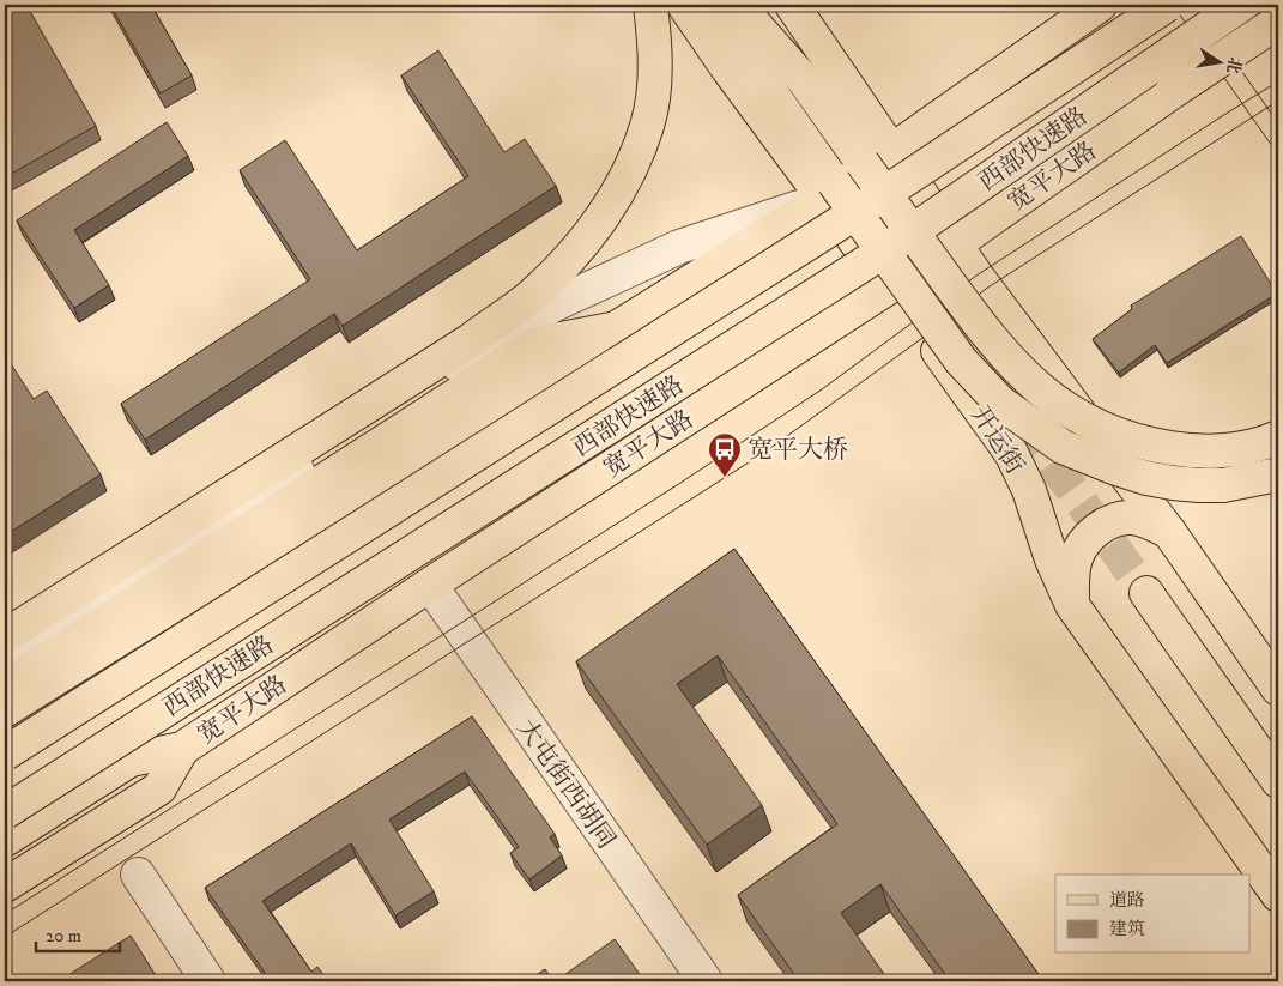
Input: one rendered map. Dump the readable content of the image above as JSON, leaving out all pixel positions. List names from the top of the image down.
{
  "streets": {
    "main road": ["西部快速路", "宽平大路", "开运街"],
    "street": ["大屯街西胡同"]
  },
  "crossings": [
    ["宽平大路", "开运街"],
    ["宽平大路", "大屯街西胡同"]
  ],
  "places": {
    "bus stop": ["宽平大桥"]
  },
  "legend": ["道路", "建筑"],
  "scale_bar": "20 m",
  "north": "right"
}
